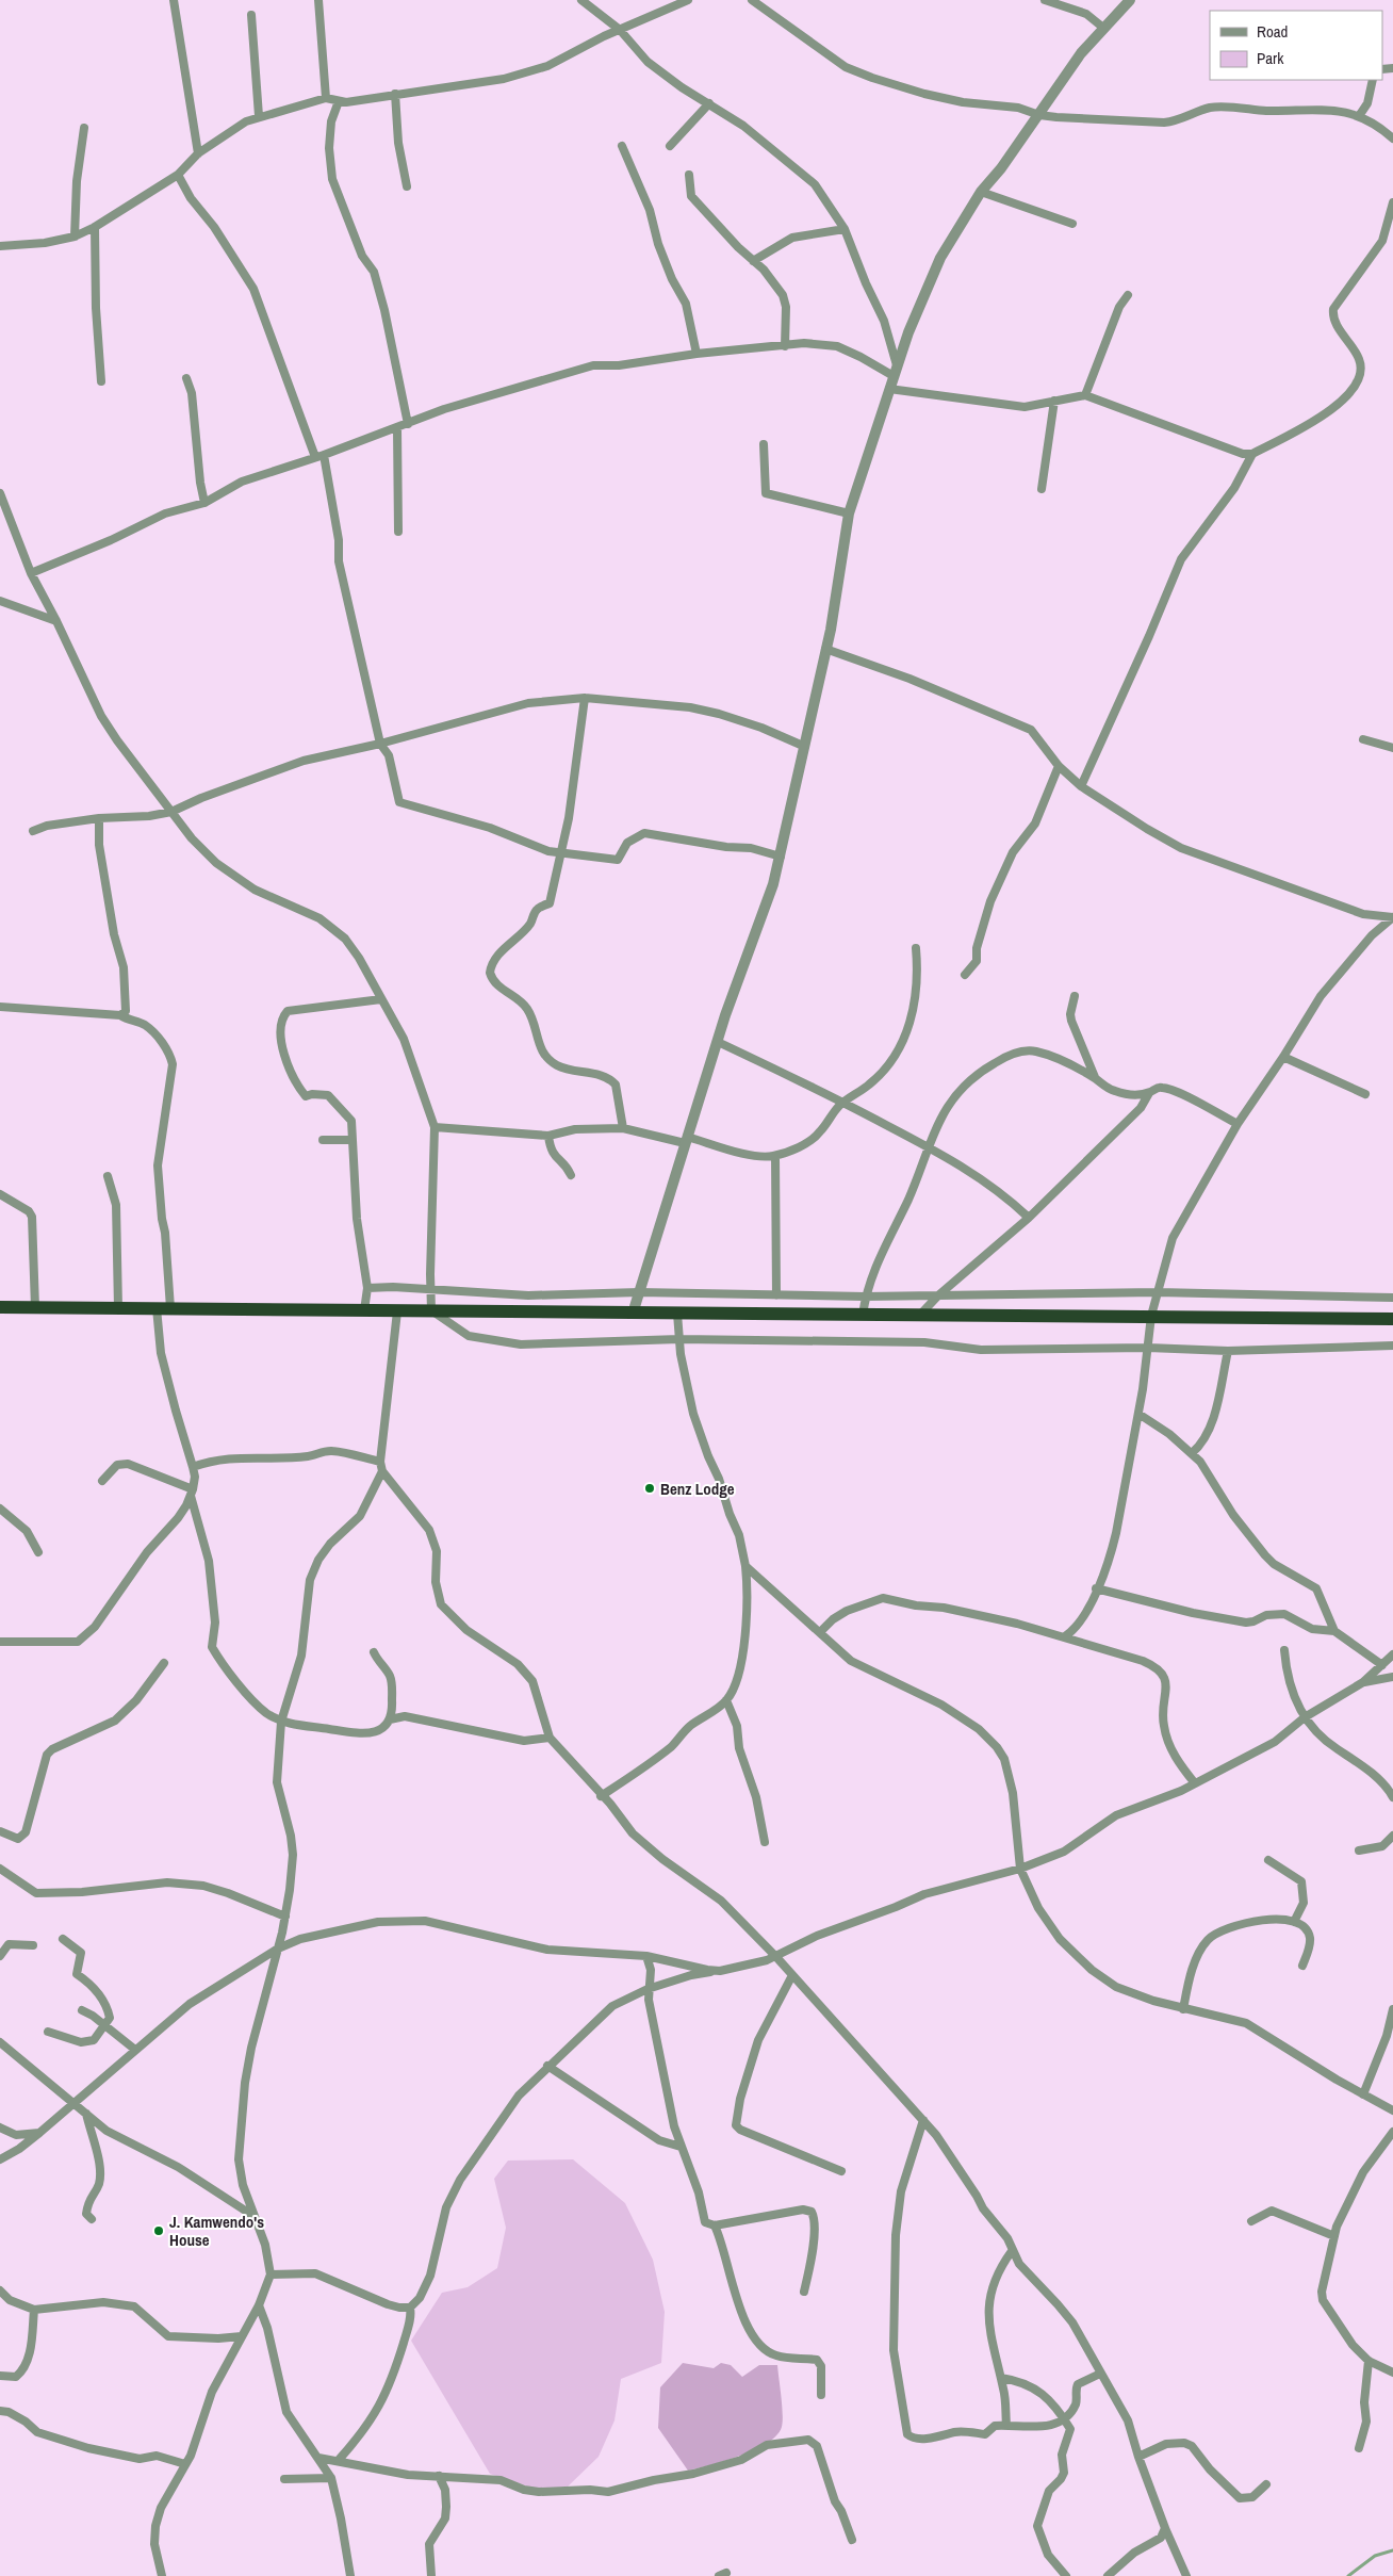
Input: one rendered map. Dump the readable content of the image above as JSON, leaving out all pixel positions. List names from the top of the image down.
{
  "places": ["Benz Lodge", "J. Kamwendo's House"],
  "legend": ["Road", "Park"]
}
